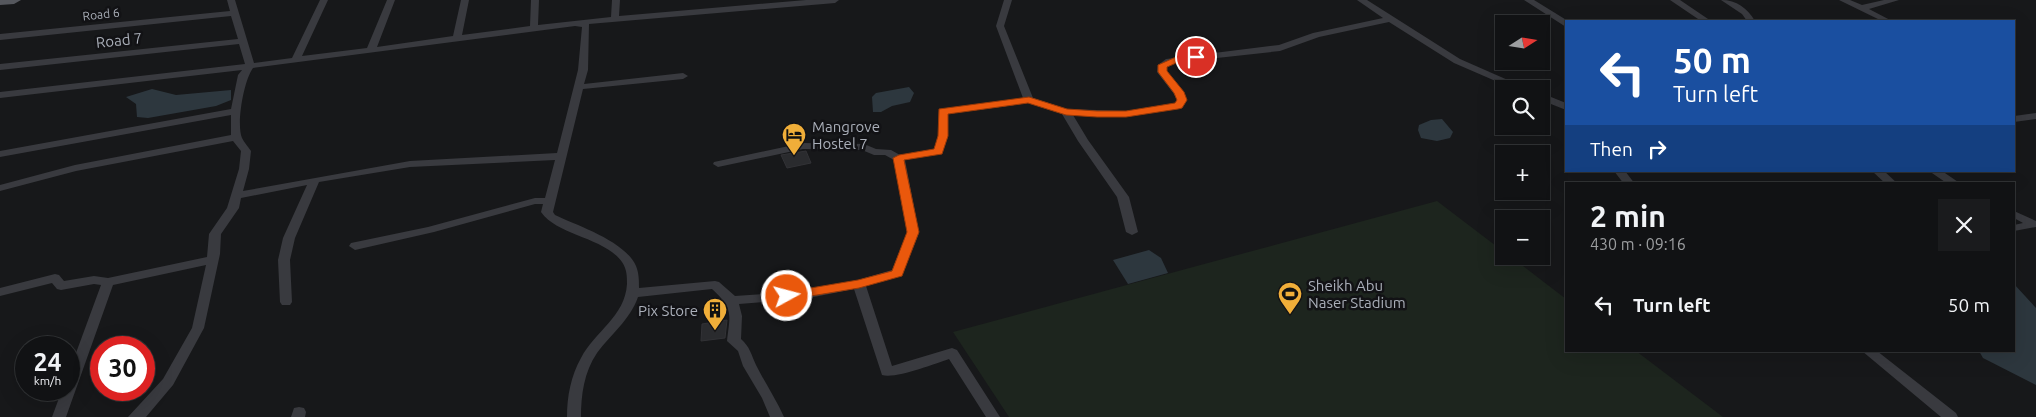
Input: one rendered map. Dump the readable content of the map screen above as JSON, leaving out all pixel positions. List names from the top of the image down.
{
  "streets": {
    "street": ["Road 6", "Road 7"]
  },
  "places": {
    "hotel": ["Mangrove Hostel 7"],
    "sports": ["Sheikh Abu Naser Stadium"],
    "building": ["Pix Store"]
  },
  "north": "right",
  "page": {
    "map_buttons": ["+", "−"],
    "turn": ["50 m", "Turn left"],
    "then": "Then",
    "heading": ["2 min", "430 m · 09:16"],
    "list": [
      {
        "name": "Turn left",
        "value": "50 m"
      }
    ],
    "speed": "24 km/h",
    "limit": "30"
  }
}
